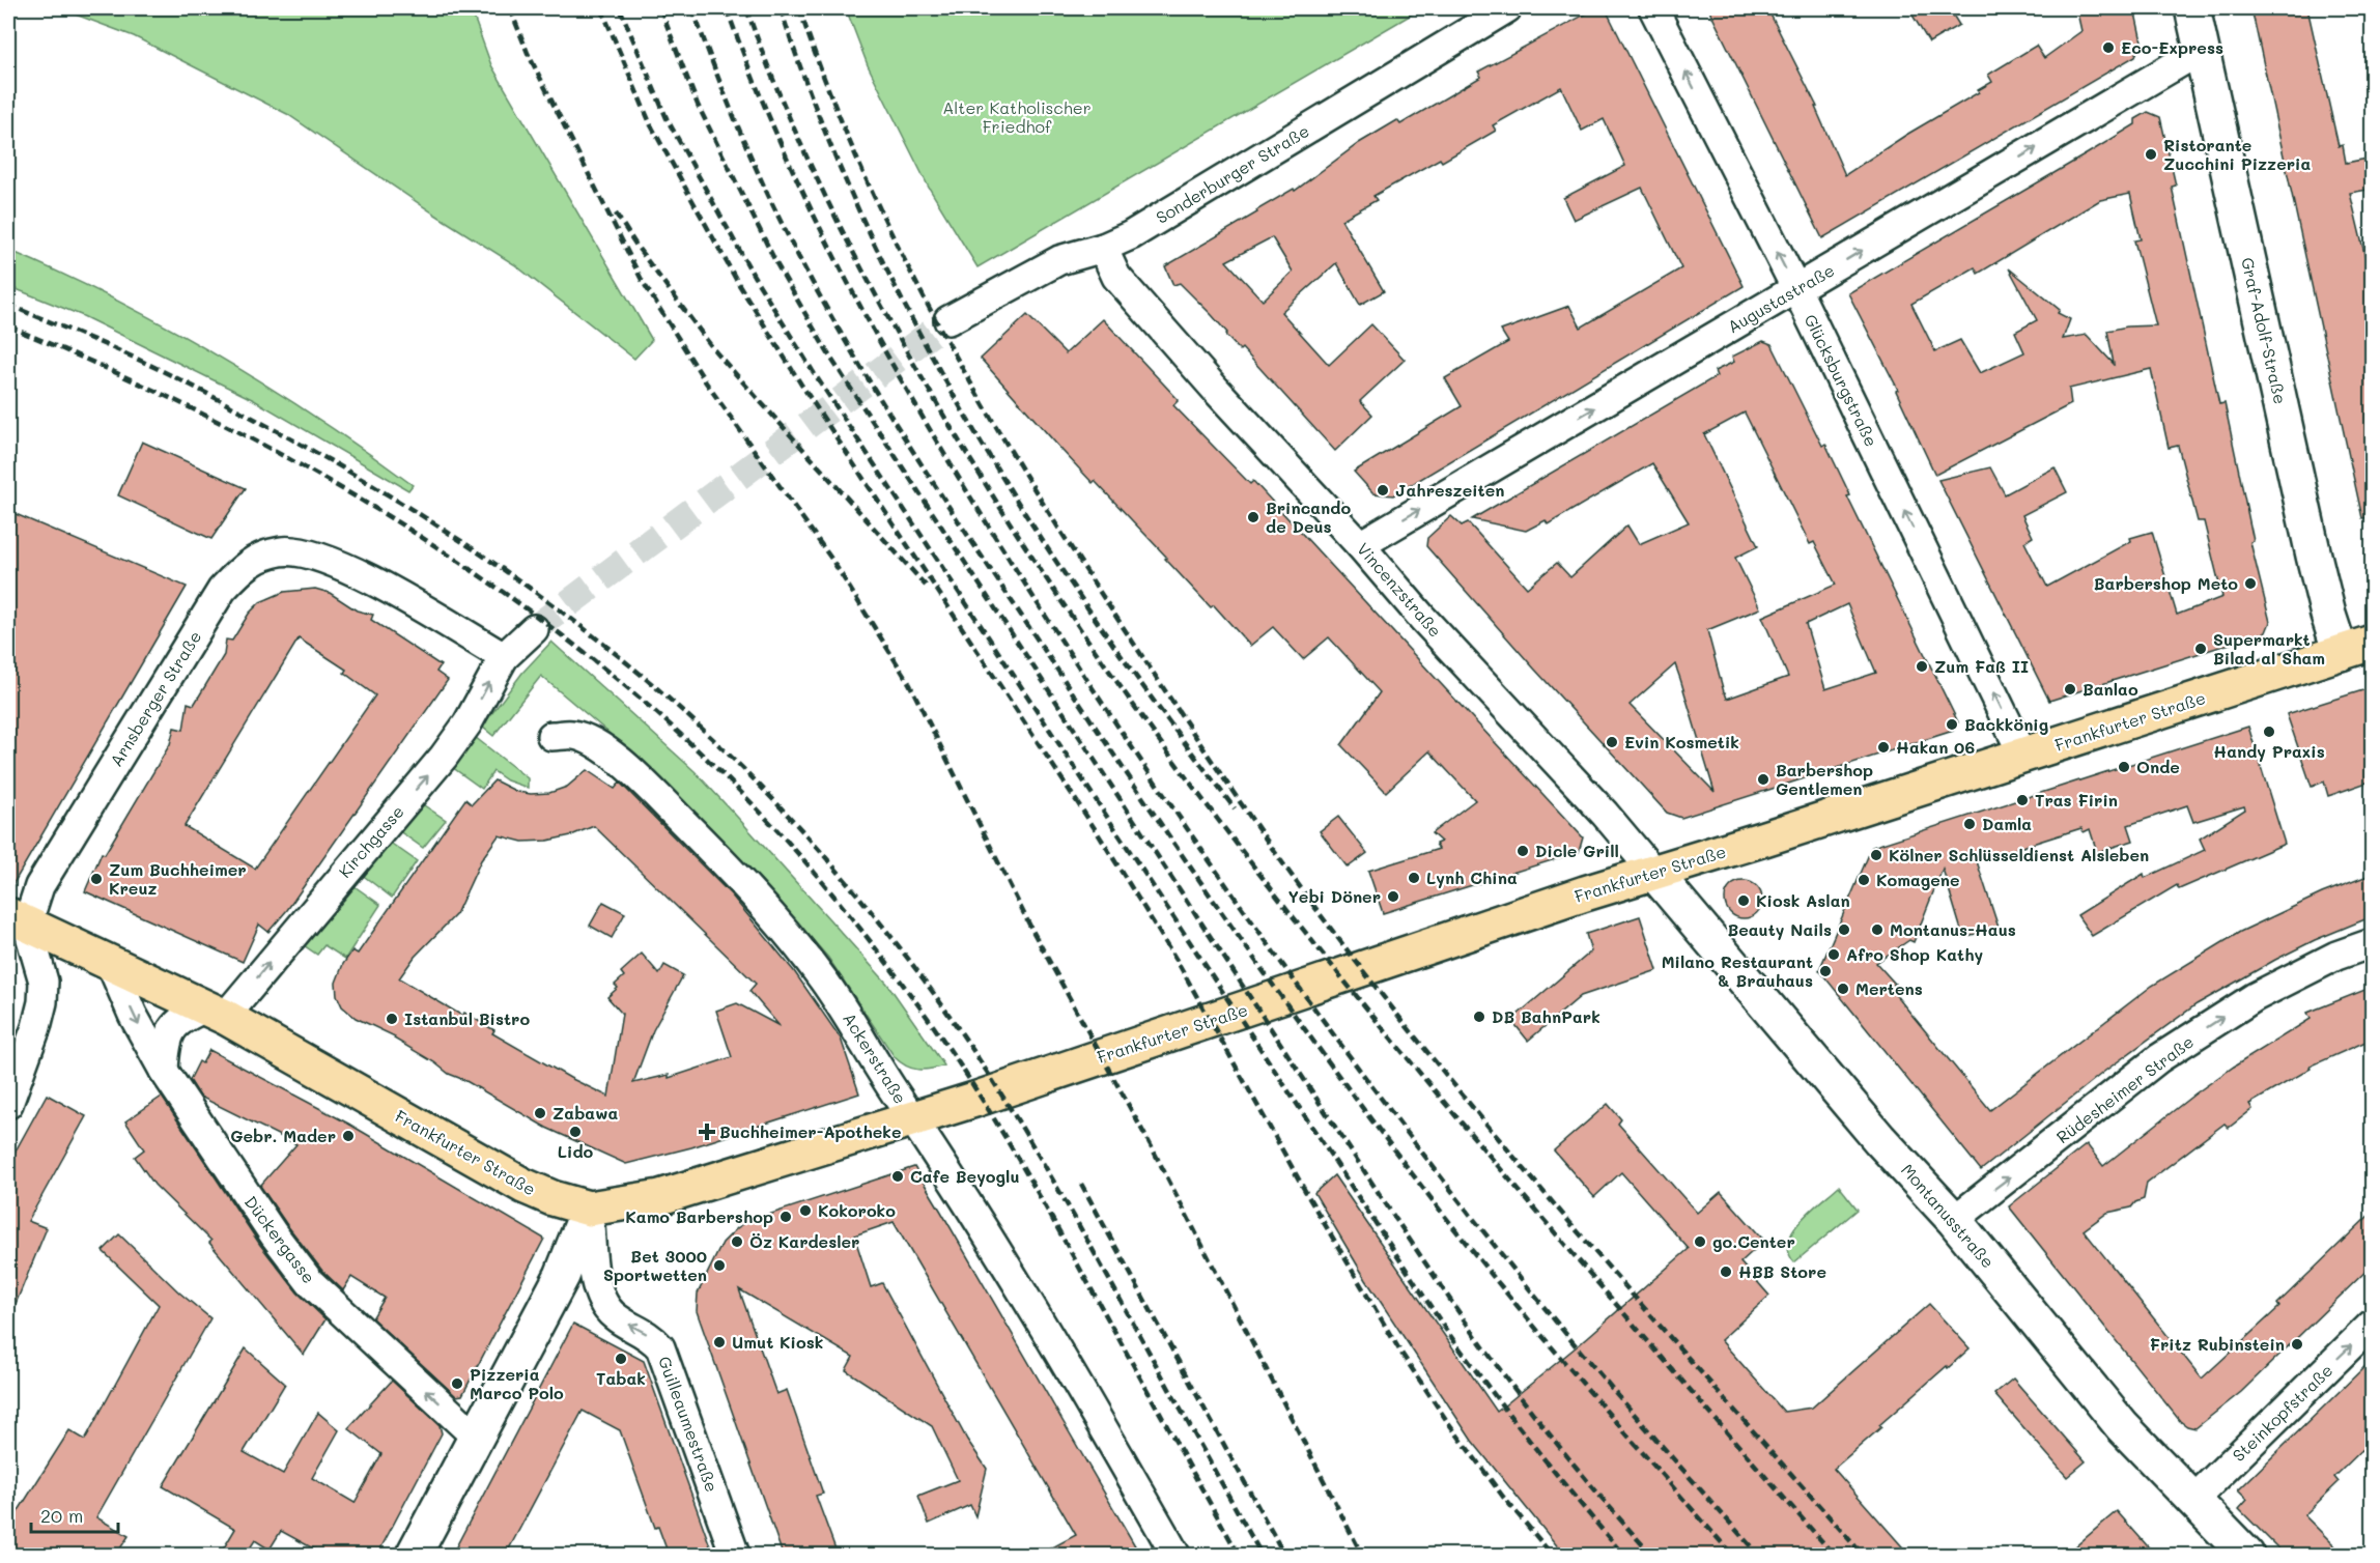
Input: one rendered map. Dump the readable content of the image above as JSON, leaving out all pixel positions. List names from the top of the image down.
{
  "streets": {
    "main road": ["Frankfurter Straße"],
    "street": [
      "Sonderburger Straße",
      "Augustastraße",
      "Graf-Adolf-Straße",
      "Glücksburgstraße",
      "Vincenzstraße",
      "Arnsberger Straße",
      "Kirchgasse",
      "Ackerstraße",
      "Rüdesheimer Straße",
      "Montanusstraße",
      "Dückergasse",
      "Steinkopfstraße",
      "Guilleaumestraße"
    ]
  },
  "crossings": [
    ["Sonderburger Straße", "Vincenzstraße"],
    ["Augustastraße", "Graf-Adolf-Straße"],
    ["Augustastraße", "Glücksburgstraße"],
    ["Augustastraße", "Vincenzstraße"],
    ["Graf-Adolf-Straße", "Frankfurter Straße"],
    ["Glücksburgstraße", "Frankfurter Straße"],
    ["Vincenzstraße", "Frankfurter Straße"],
    ["Vincenzstraße", "Montanusstraße"],
    ["Arnsberger Straße", "Frankfurter Straße"],
    ["Arnsberger Straße", "Kirchgasse"],
    ["Frankfurter Straße", "Kirchgasse"],
    ["Frankfurter Straße", "Ackerstraße"],
    ["Frankfurter Straße", "Montanusstraße"],
    ["Frankfurter Straße", "Dückergasse"],
    ["Frankfurter Straße", "Guilleaumestraße"],
    ["Rüdesheimer Straße", "Montanusstraße"],
    ["Montanusstraße", "Steinkopfstraße"]
  ],
  "one_way": [
    "Augustastraße",
    "Glücksburgstraße",
    "Kirchgasse",
    "Rüdesheimer Straße",
    "Steinkopfstraße",
    "Guilleaumestraße"
  ],
  "parks": ["Alter Katholischer Friedhof"],
  "places": {
    "other": [
      "Eco-Express",
      "Ristorante Zucchini Pizzeria",
      "Jahreszeiten",
      "Brincando de Deus",
      "Barbershop Meto",
      "Supermarkt Bilad al Sham",
      "Zum Faß II",
      "Banlao",
      "Backkönig",
      "Handy Praxis",
      "Evin Kosmetik",
      "Hakan 06",
      "Onde",
      "Barbershop Gentlemen",
      "Tras Firin",
      "Damla",
      "Dicle Grill",
      "Kölner Schlüsseldienst Alsleben",
      "Lynh China",
      "Zum Buchheimer Kreuz",
      "Komagene",
      "Yebi Döner",
      "Kiosk Aslan",
      "Beauty Nails",
      "Montanus-Haus",
      "Afro Shop Kathy",
      "Milano Restaurant & Brauhaus",
      "Mertens",
      "DB BahnPark",
      "Istanbul Bistro",
      "Zabawa",
      "Lido",
      "Gebr. Mader",
      "Cafe Beyoglu",
      "Kokoroko",
      "Kamo Barbershop",
      "Öz Kardesler",
      "go.Center",
      "Bet 3000 Sportwetten",
      "HBB Store",
      "Umut Kiosk",
      "Fritz Rubinstein",
      "Tabak",
      "Pizzeria Marco Polo"
    ],
    "health": ["Buchheimer-Apotheke"]
  },
  "scale_bar": "20 m"
}
